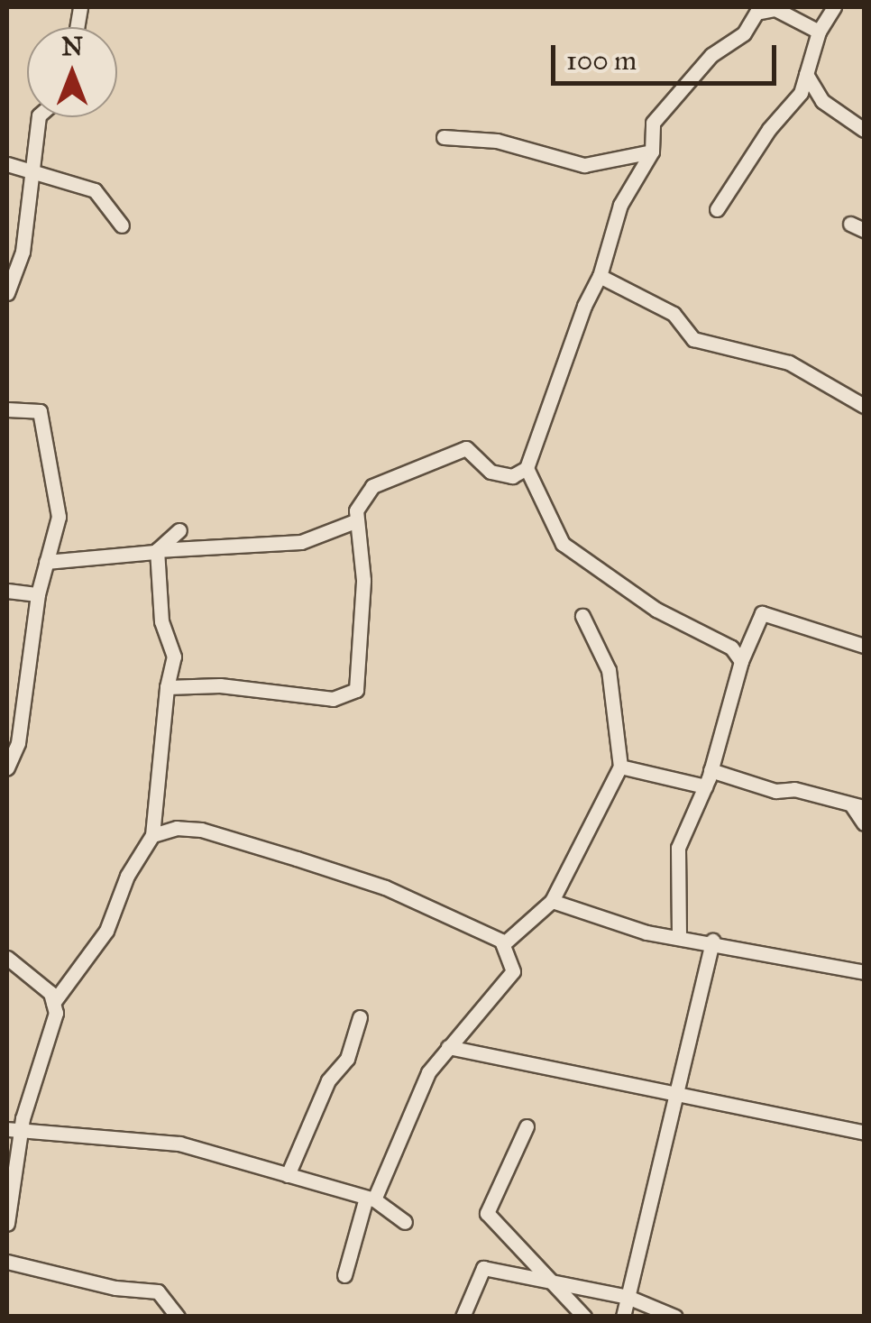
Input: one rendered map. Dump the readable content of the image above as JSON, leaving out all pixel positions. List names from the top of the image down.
{
  "scale_bar": "100 m",
  "north": "top"
}
